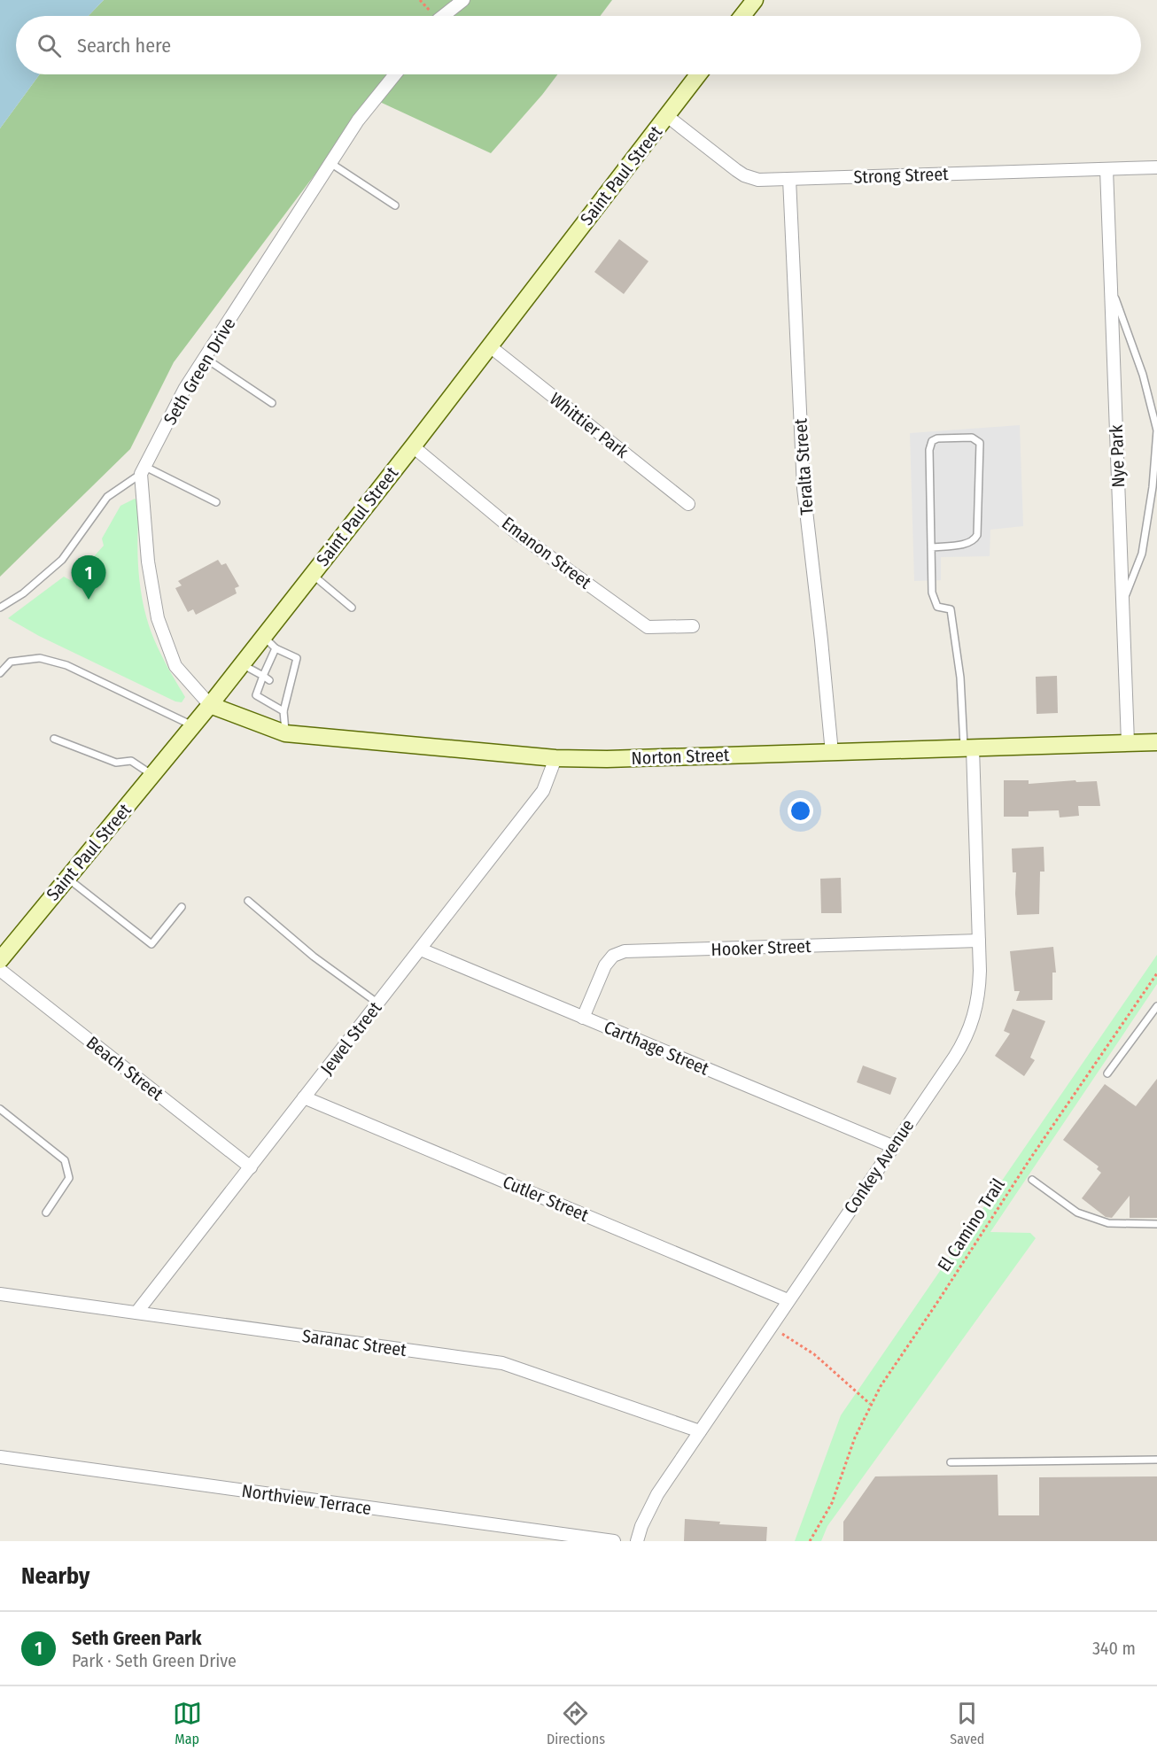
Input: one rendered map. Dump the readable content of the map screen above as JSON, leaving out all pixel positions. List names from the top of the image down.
{
  "streets": {
    "main road": ["Saint Paul Street", "Norton Street"],
    "street": [
      "Strong Street",
      "Seth Green Drive",
      "Whittier Park",
      "Nye Park",
      "Teralta Street",
      "Emanon Street",
      "Hooker Street",
      "Jewel Street",
      "Carthage Street",
      "Beach Street",
      "Conkey Avenue",
      "Cutler Street",
      "Saranac Street",
      "Northview Terrace"
    ],
    "path": ["El Camino Trail"]
  },
  "crossings": [
    ["Saint Paul Street", "Strong Street"],
    ["Saint Paul Street", "Whittier Park"],
    ["Saint Paul Street", "Emanon Street"],
    ["Saint Paul Street", "Norton Street"],
    ["Strong Street", "Nye Park"],
    ["Strong Street", "Teralta Street"],
    ["Nye Park", "Norton Street"],
    ["Teralta Street", "Norton Street"],
    ["Norton Street", "Jewel Street"],
    ["Norton Street", "Conkey Avenue"],
    ["Hooker Street", "Carthage Street"],
    ["Hooker Street", "Conkey Avenue"],
    ["Jewel Street", "Carthage Street"],
    ["Jewel Street", "Beach Street"],
    ["Jewel Street", "Cutler Street"],
    ["Jewel Street", "Saranac Street"],
    ["Carthage Street", "Conkey Avenue"],
    ["Conkey Avenue", "Cutler Street"],
    ["Conkey Avenue", "Saranac Street"]
  ],
  "page": {
    "search": "Search here",
    "pins": "1",
    "heading": "Nearby",
    "list": [
      {
        "mark": "1",
        "name": "Seth Green Park",
        "note": "Park · Seth Green Drive",
        "value": "340 m"
      }
    ],
    "nav": ["Map", "Directions", "Saved"]
  }
}
